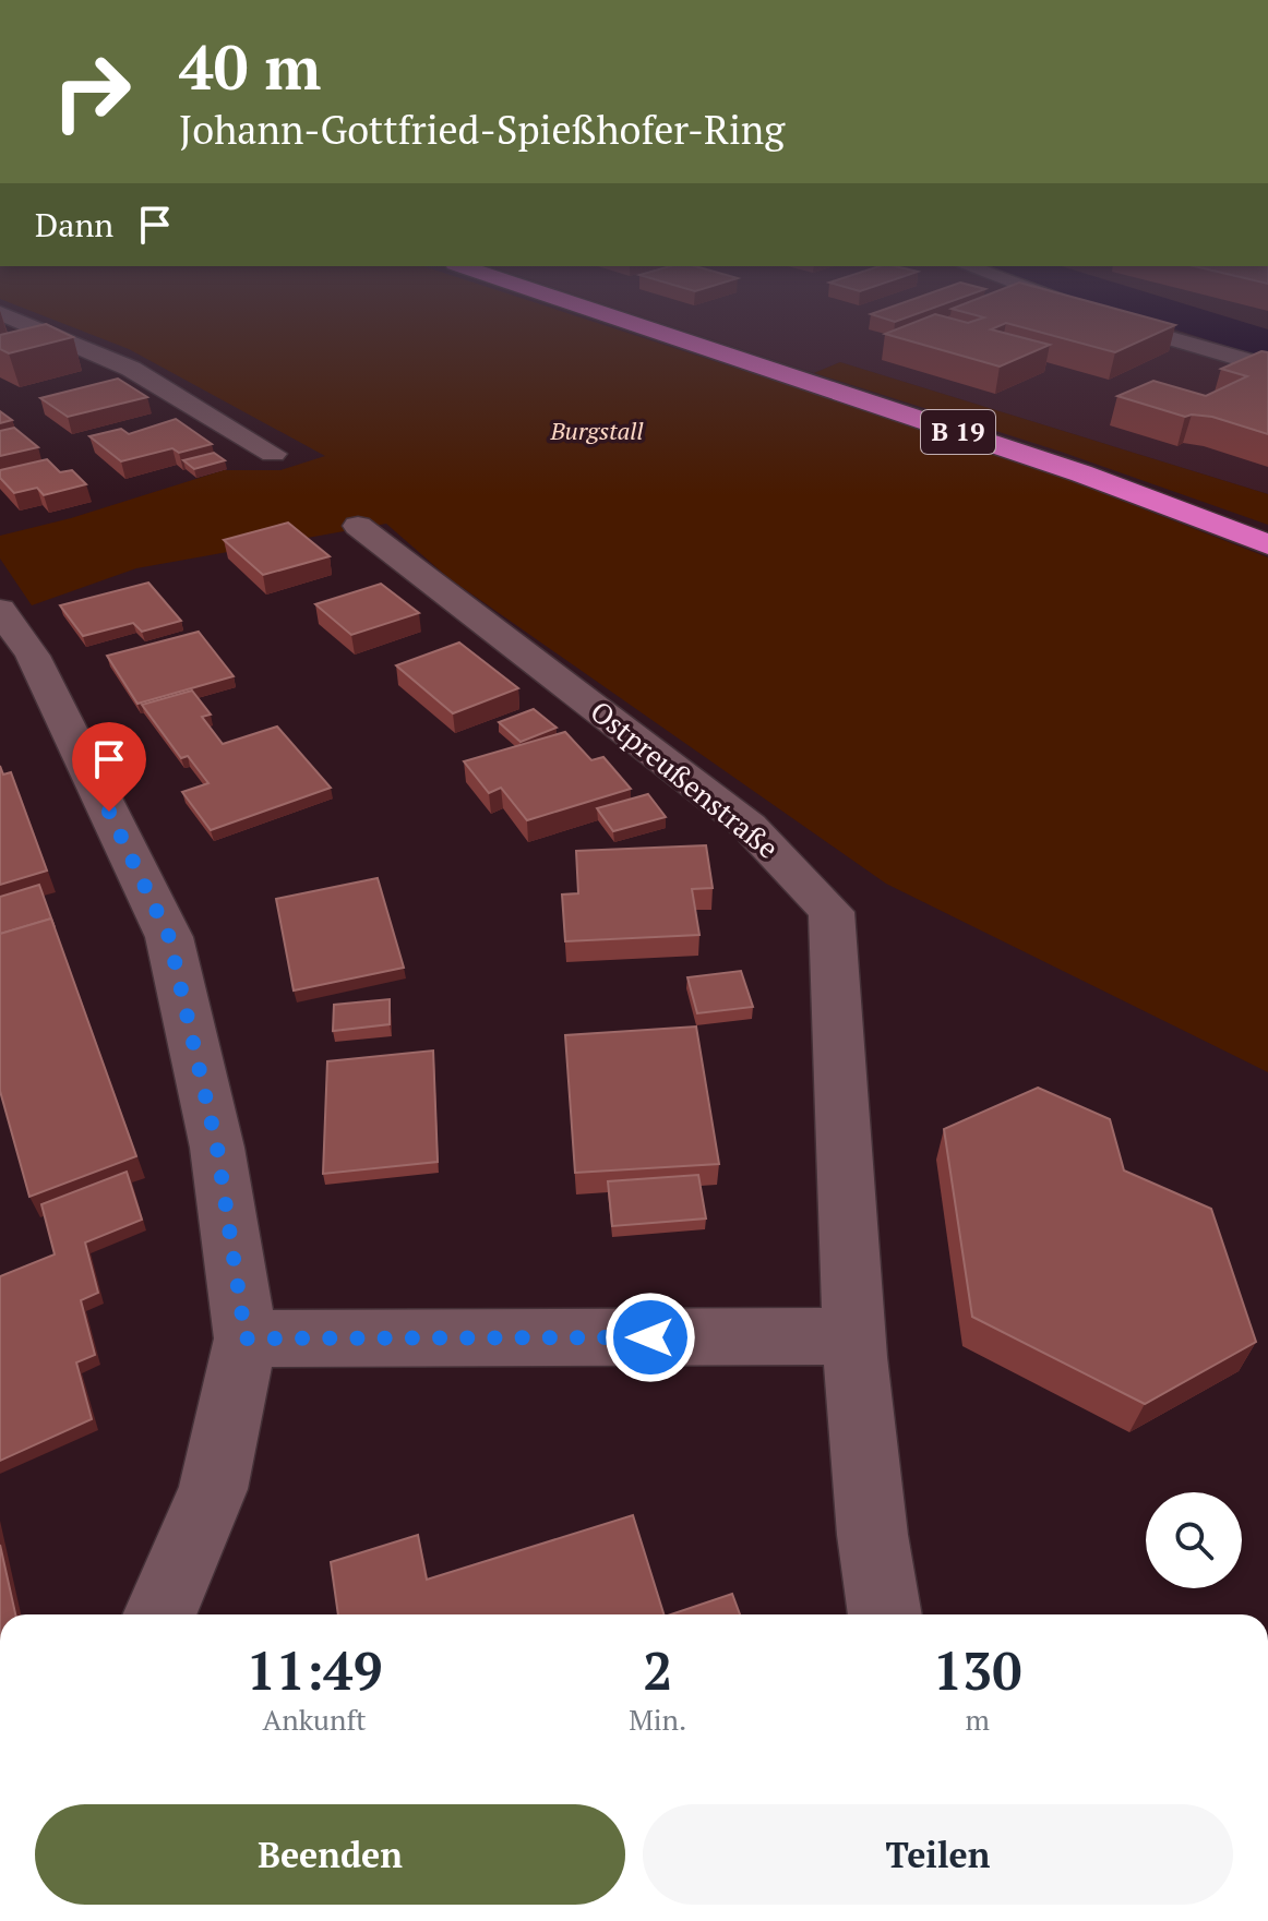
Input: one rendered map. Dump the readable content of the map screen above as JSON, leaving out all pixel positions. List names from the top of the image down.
{
  "streets": {
    "highway": ["B 19"],
    "street": ["Ostpreußenstraße"]
  },
  "parks": ["Burgstall"],
  "page": {
    "turn": ["40 m", "Johann-Gottfried-Spießhofer-Ring"],
    "then": "Dann",
    "eta": [
      "11:49",
      "Ankunft",
      "2",
      "Min.",
      "130",
      "m"
    ],
    "buttons": ["Beenden", "Teilen"]
  }
}
